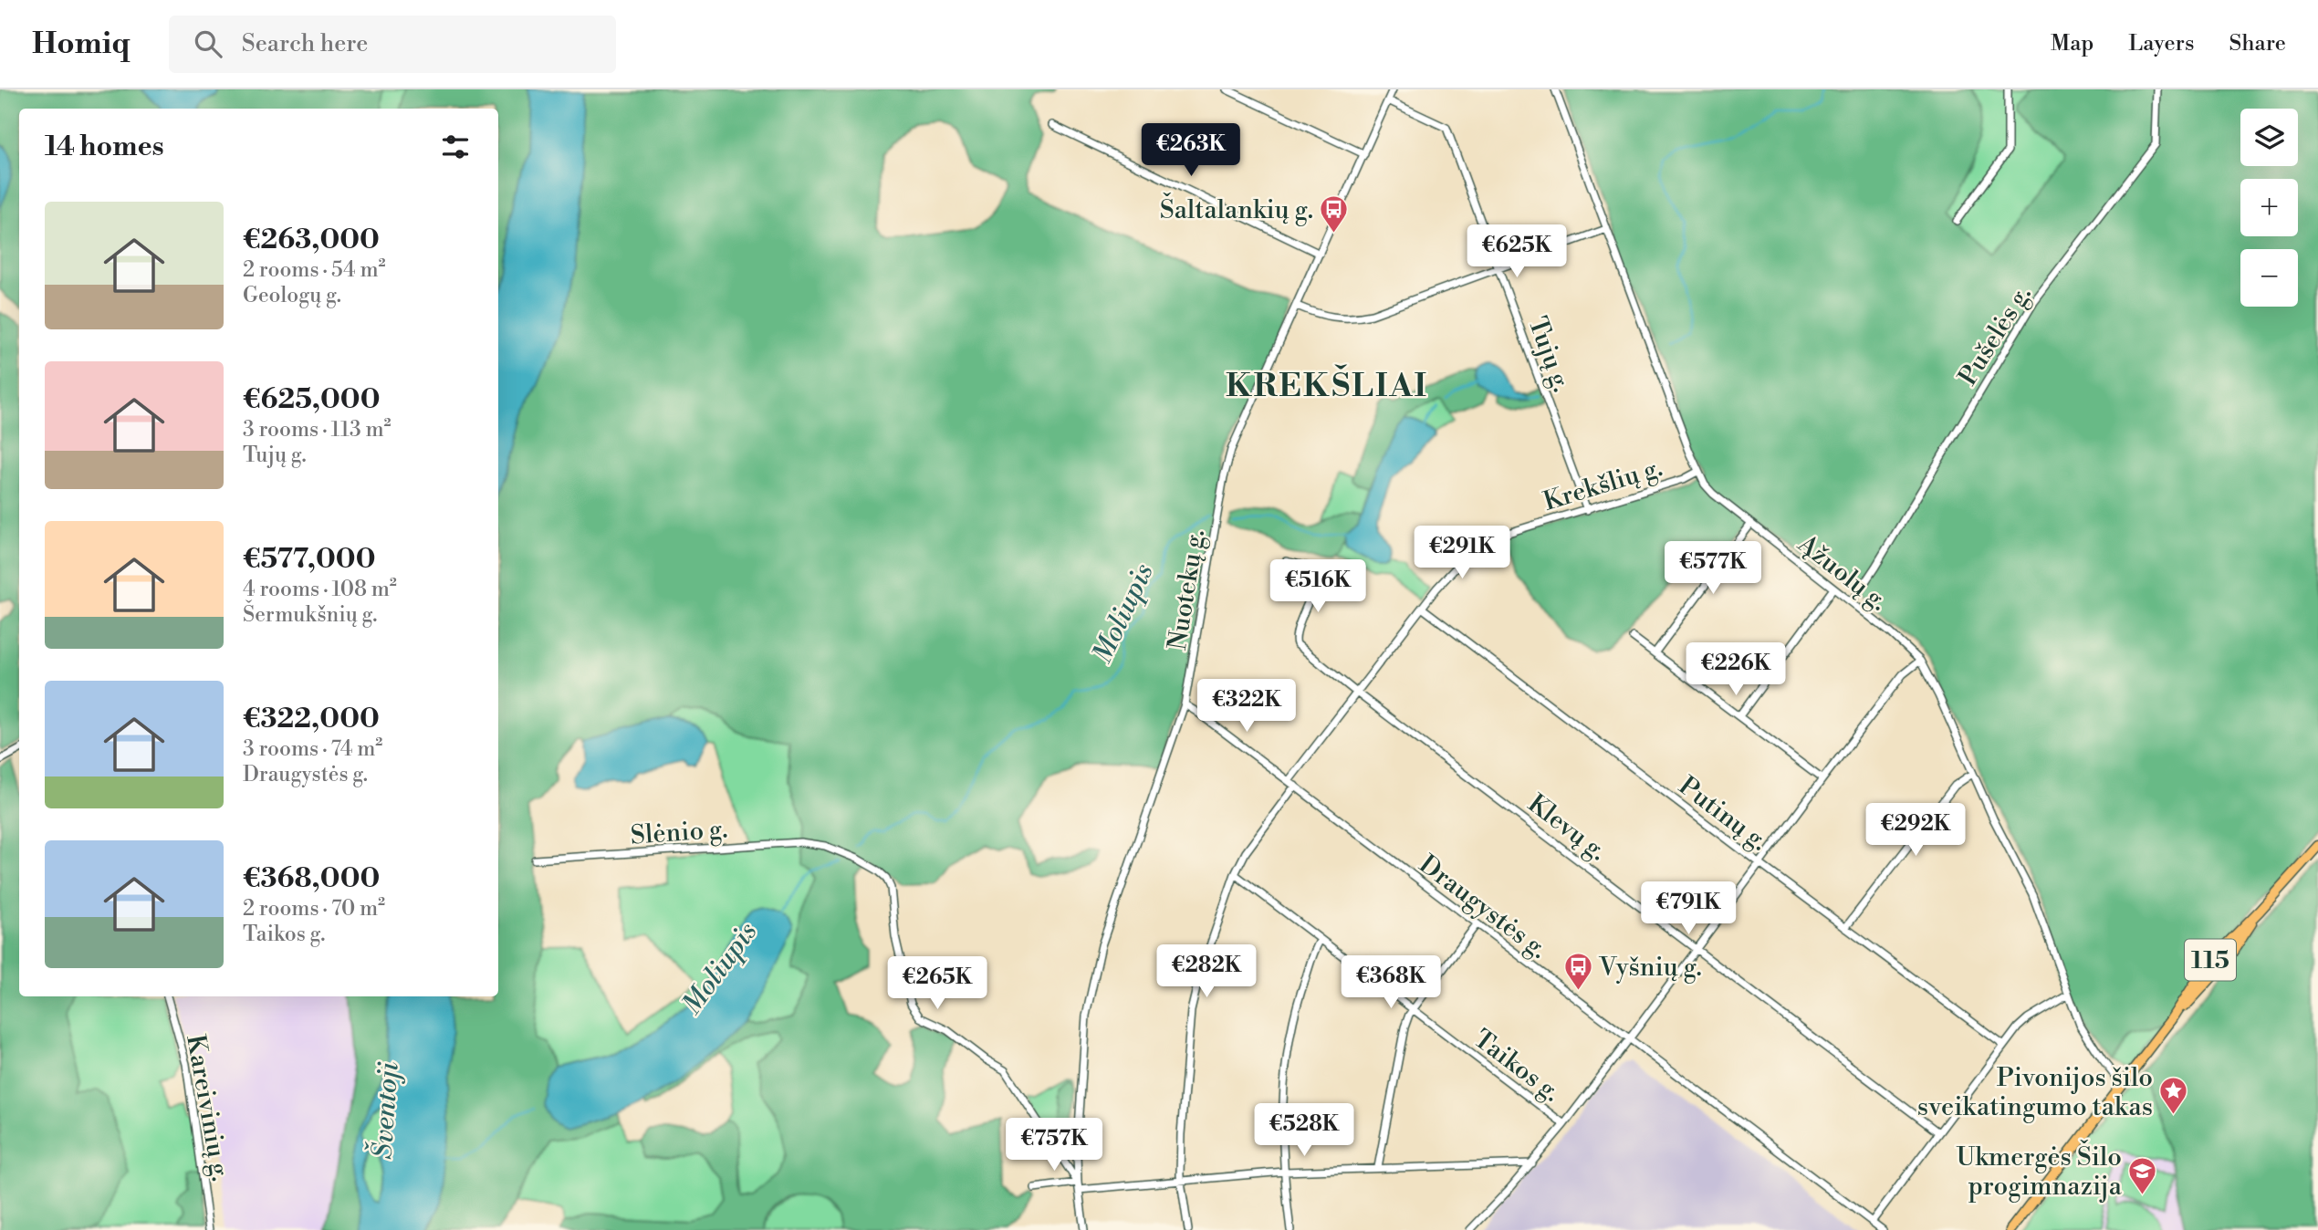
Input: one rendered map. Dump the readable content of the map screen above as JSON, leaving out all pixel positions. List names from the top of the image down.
{
  "streets": {
    "main road": ["115"],
    "street": [
      "Pušelės g.",
      "Tujų g.",
      "Krekšlių g.",
      "Ąžuolų g.",
      "Nuotekų g.",
      "Putinų g.",
      "Klevų g.",
      "Slėnio g.",
      "Draugystės g.",
      "Taikos g.",
      "Kareivinių g."
    ]
  },
  "crossings": [
    ["Pušelės g.", "Ąžuolų g."],
    ["Tujų g.", "Krekšlių g."],
    ["Tujų g.", "Nuotekų g."],
    ["Krekšlių g.", "Ąžuolų g."],
    ["Krekšlių g.", "Putinų g."],
    ["Krekšlių g.", "Klevų g."],
    ["Krekšlių g.", "Draugystės g."],
    ["Krekšlių g.", "Taikos g."],
    ["Ąžuolų g.", "115"],
    ["Nuotekų g.", "Slėnio g."],
    ["Nuotekų g.", "Draugystės g."]
  ],
  "districts": ["KREKŠLIAI"],
  "water": ["Moliupis", "Šventoji"],
  "places": {
    "bus stop": ["Šaltalankių g.", "Vyšnių g."],
    "place": ["Pivonijos šilo sveikatingumo takas"],
    "school or university": ["Ukmergės Šilo progimnazija"]
  },
  "page": {
    "header": "Homiq",
    "search": "Search here",
    "nav": ["Map", "Layers", "Share"],
    "map_buttons": ["+", "−"],
    "heading": "14 homes",
    "price": [
      "€263K",
      "€625K",
      "€291K",
      "€577K",
      "€516K",
      "€226K",
      "€322K",
      "€292K",
      "€791K",
      "€282K",
      "€368K",
      "€265K",
      "€528K",
      "€757K"
    ],
    "list": [
      {
        "name": "€263,000",
        "note": "2 rooms · 54 m² · Geologų g."
      },
      {
        "name": "€625,000",
        "note": "3 rooms · 113 m² · Tujų g."
      },
      {
        "name": "€577,000",
        "note": "4 rooms · 108 m² · Šermukšnių g."
      },
      {
        "name": "€322,000",
        "note": "3 rooms · 74 m² · Draugystės g."
      },
      {
        "name": "€368,000",
        "note": "2 rooms · 70 m² · Taikos g."
      }
    ]
  }
}
